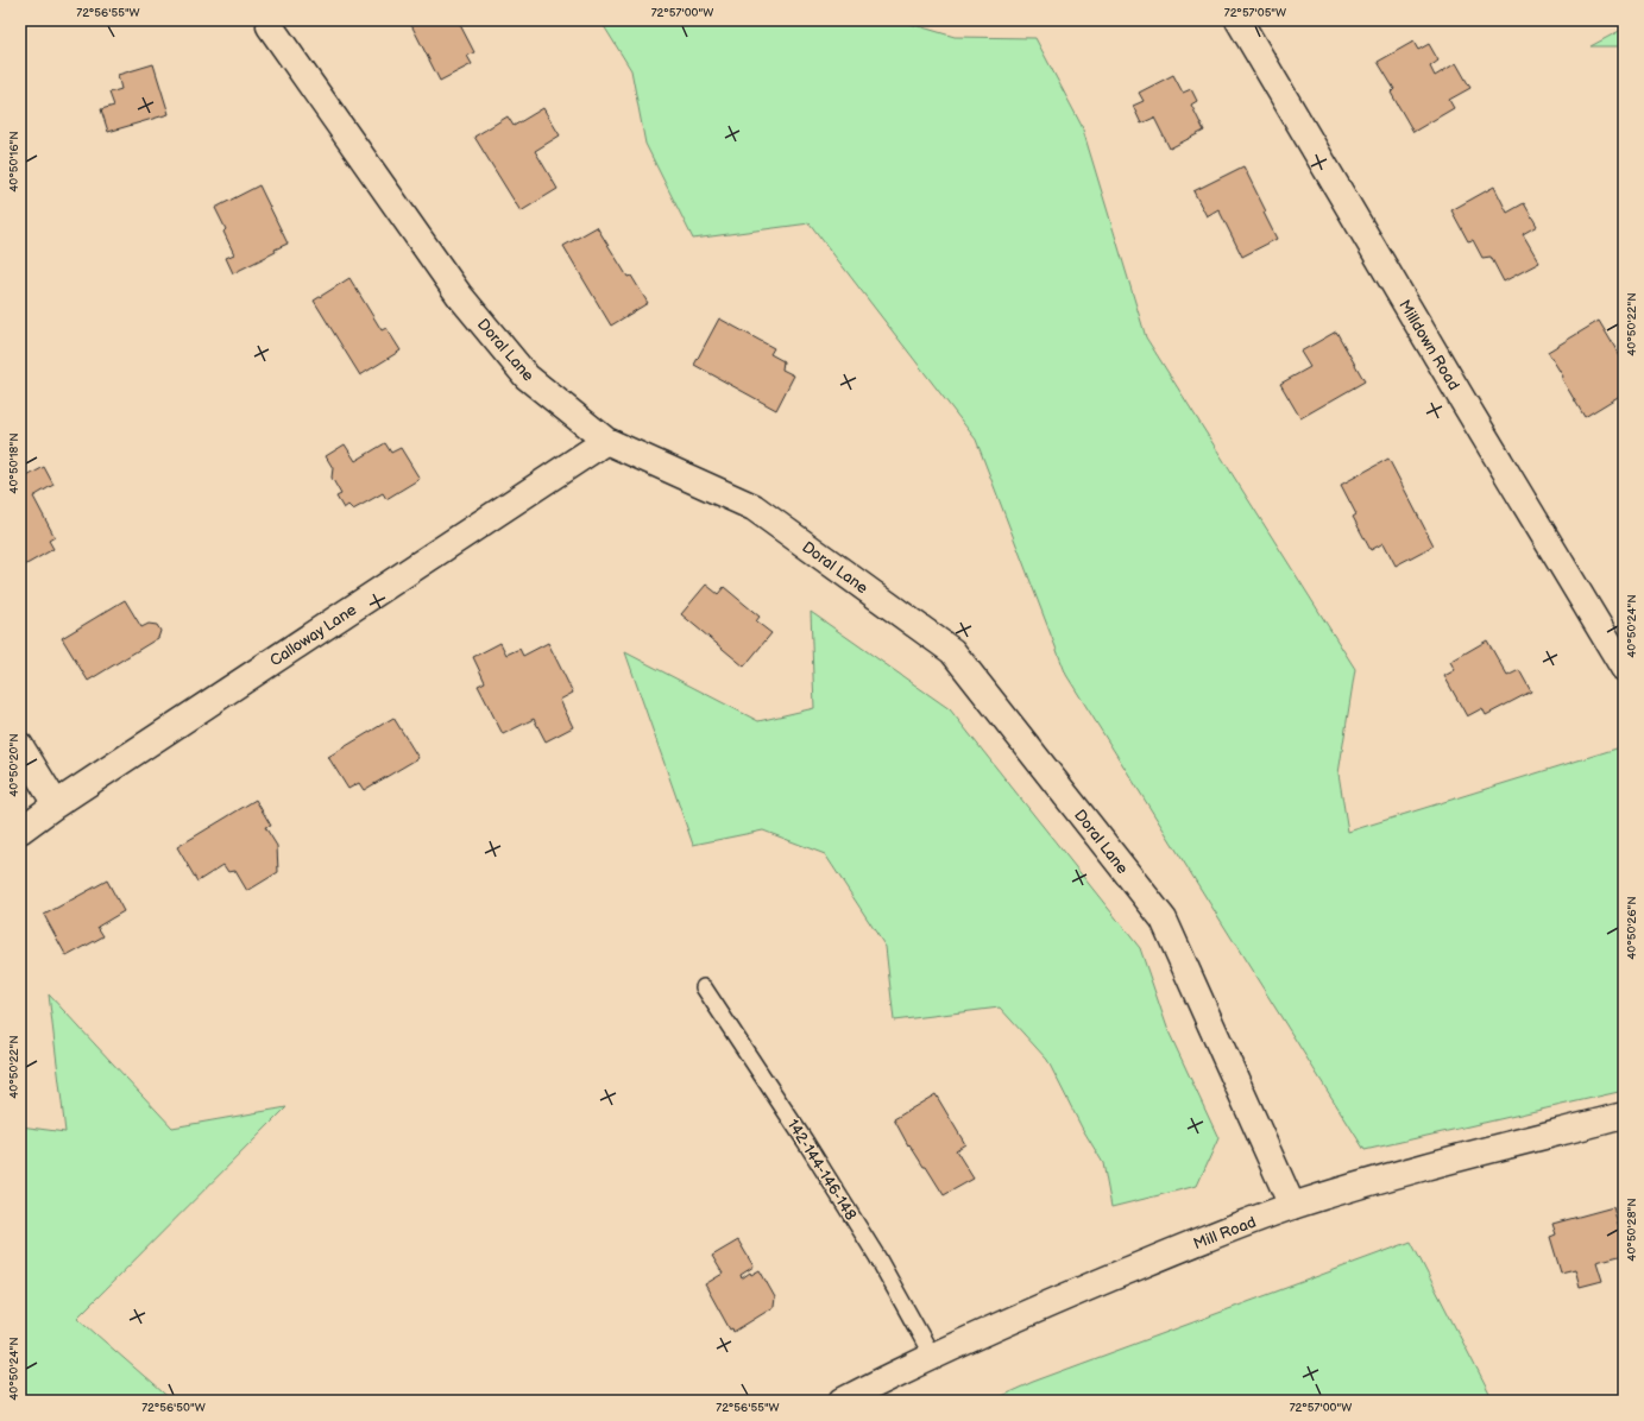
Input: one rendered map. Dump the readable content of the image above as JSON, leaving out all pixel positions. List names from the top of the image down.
{
  "streets": {
    "street": [
      "Milldown Road",
      "Doral Lane",
      "Calloway Lane",
      "Mill Road"
    ],
    "lane": ["142-144-146-148"]
  },
  "crossings": [
    ["Doral Lane", "Calloway Lane"],
    ["Doral Lane", "Mill Road"],
    ["142-144-146-148", "Mill Road"]
  ],
  "coordinates": [
    "72°56'55\"W",
    "72°57'00\"W",
    "72°57'05\"W",
    "40°50'16\"N",
    "40°50'22\"N",
    "40°50'18\"N",
    "40°50'24\"N",
    "40°50'20\"N",
    "40°50'26\"N",
    "40°50'28\"N",
    "72°56'50\"W"
  ]
}
